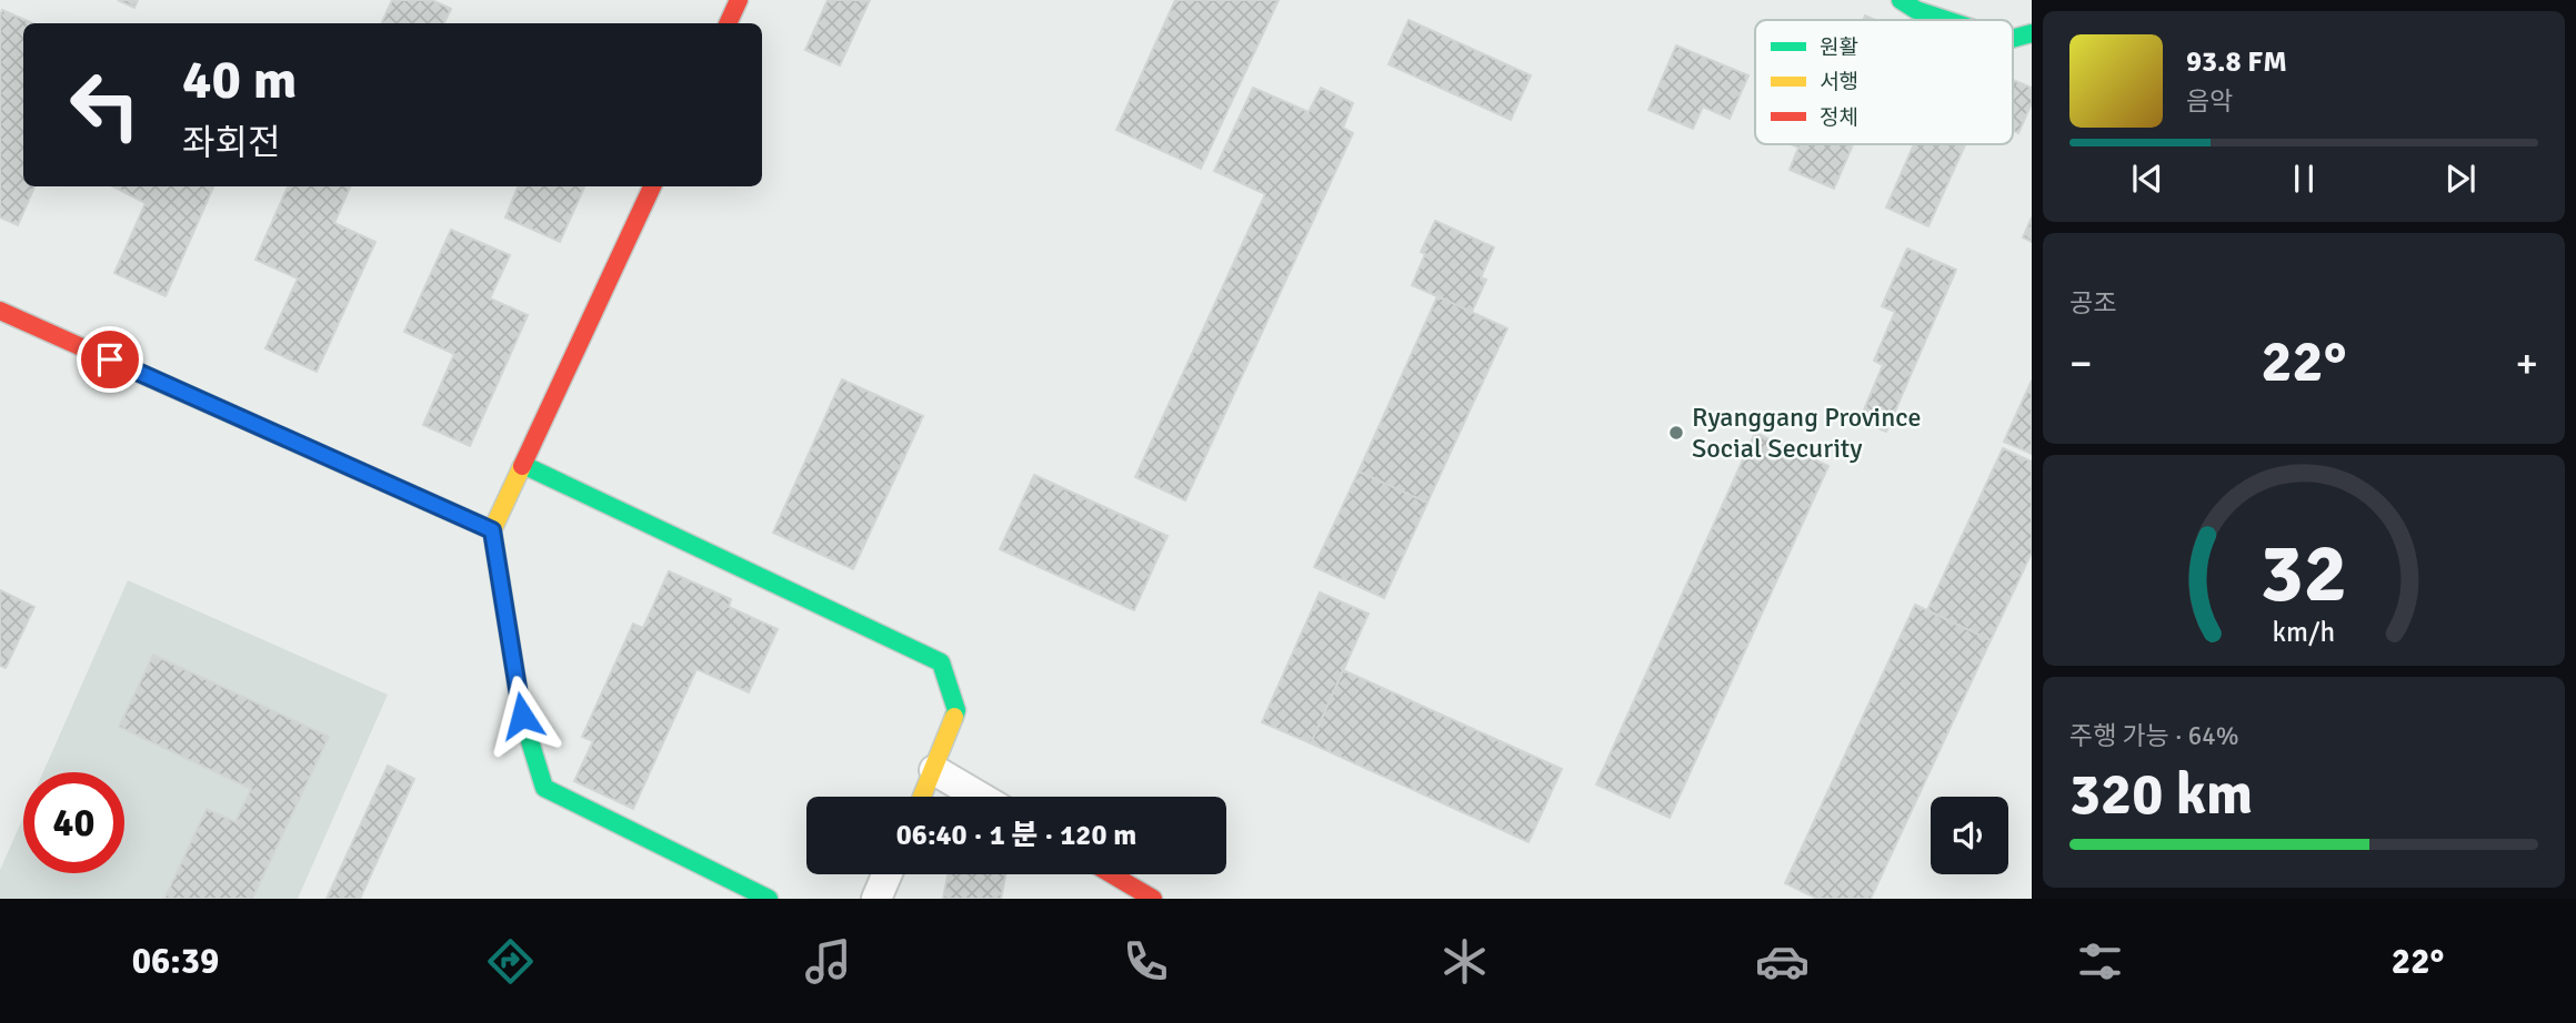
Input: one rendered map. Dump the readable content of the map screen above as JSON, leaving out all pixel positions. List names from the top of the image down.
{
  "places": ["Ryanggang Province Social Security"],
  "legend": ["원활", "서행", "정체"],
  "page": {
    "turn": ["40 m", "좌회전"],
    "song": ["93.8 FM", "음악"],
    "tile": [
      "공조",
      ["주행 가능 · 64%", "320 km"]
    ],
    "heat": ["−", "22°", "+"],
    "limit": "40",
    "trip": "06:40 · 1 분 · 120 m",
    "tabs": ["06:39", "22°"],
    "gauge": ["32", "km/h"]
  }
}
